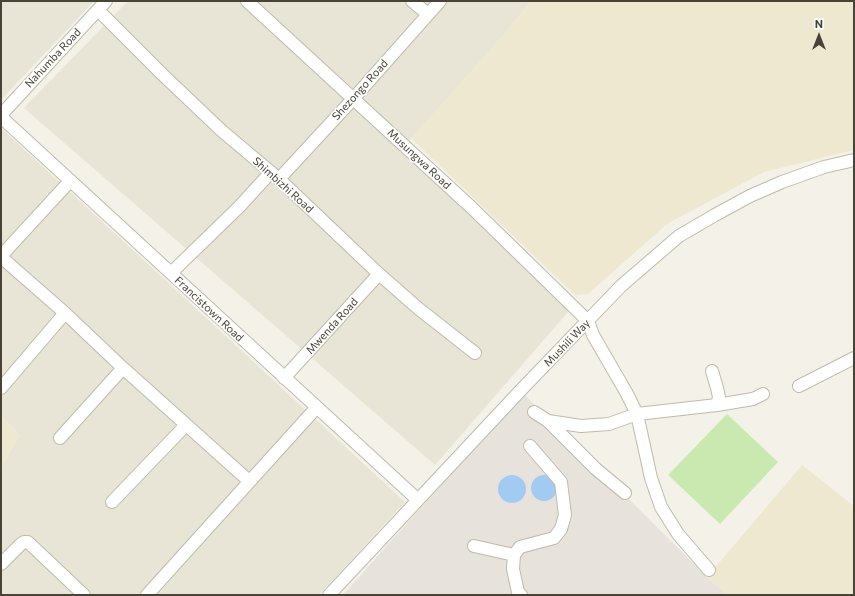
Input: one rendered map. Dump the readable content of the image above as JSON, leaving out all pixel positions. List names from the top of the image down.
{
  "streets": {
    "street": [
      "Nahumba Road",
      "Shezongo Road",
      "Musungwa Road",
      "Shimbizhi Road",
      "Francistown Road",
      "Mwenda Road",
      "Mushili Way"
    ]
  },
  "crossings": [
    ["Nahumba Road", "Shimbizhi Road"],
    ["Nahumba Road", "Francistown Road"],
    ["Shezongo Road", "Musungwa Road"],
    ["Shezongo Road", "Shimbizhi Road"],
    ["Shezongo Road", "Francistown Road"],
    ["Musungwa Road", "Mushili Way"],
    ["Shimbizhi Road", "Mwenda Road"],
    ["Francistown Road", "Mwenda Road"],
    ["Francistown Road", "Mushili Way"]
  ],
  "north": "top"
}
